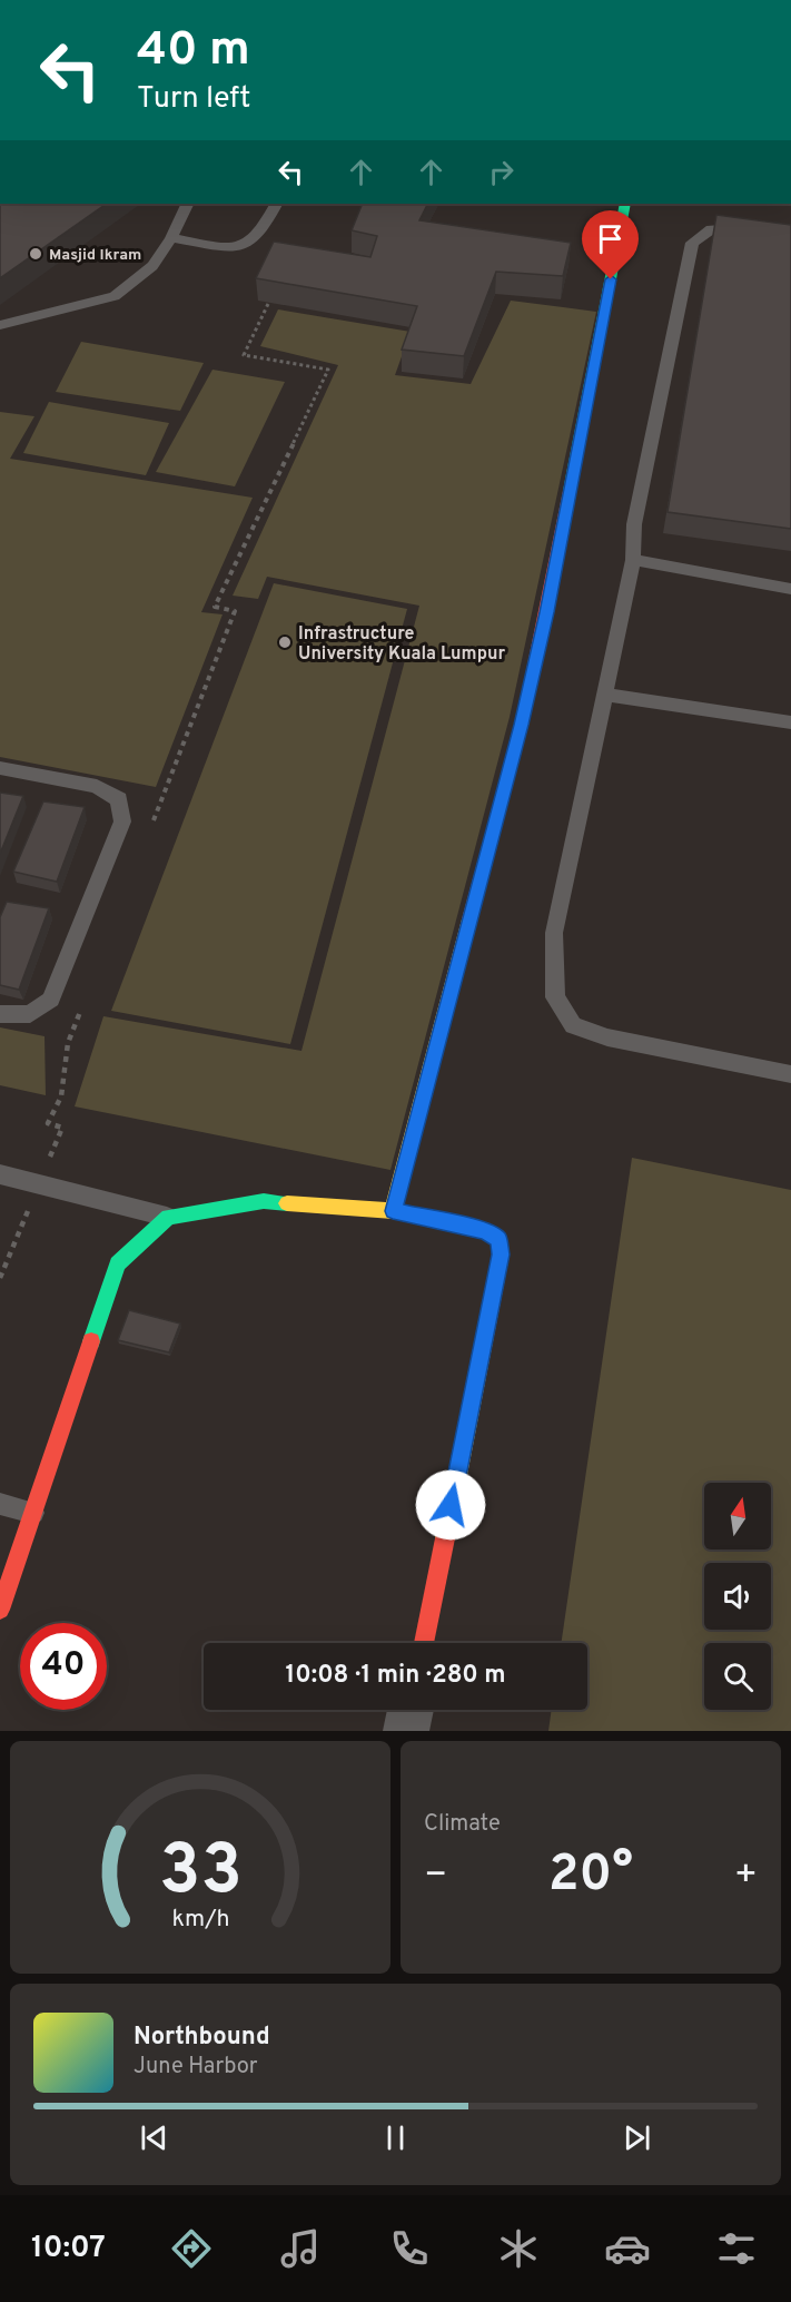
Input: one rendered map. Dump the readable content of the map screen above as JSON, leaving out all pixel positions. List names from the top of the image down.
{
  "places": ["Masjid Ikram", "Infrastructure University Kuala Lumpur"],
  "north": "top",
  "page": {
    "turn": ["40 m", "Turn left"],
    "limit": "40",
    "trip": "10:08 · 1 min · 280 m",
    "tile": "Climate",
    "heat": ["−", "20°", "+"],
    "song": ["Northbound", "June Harbor"],
    "tabs": "10:07",
    "gauge": ["33", "km/h"]
  }
}
